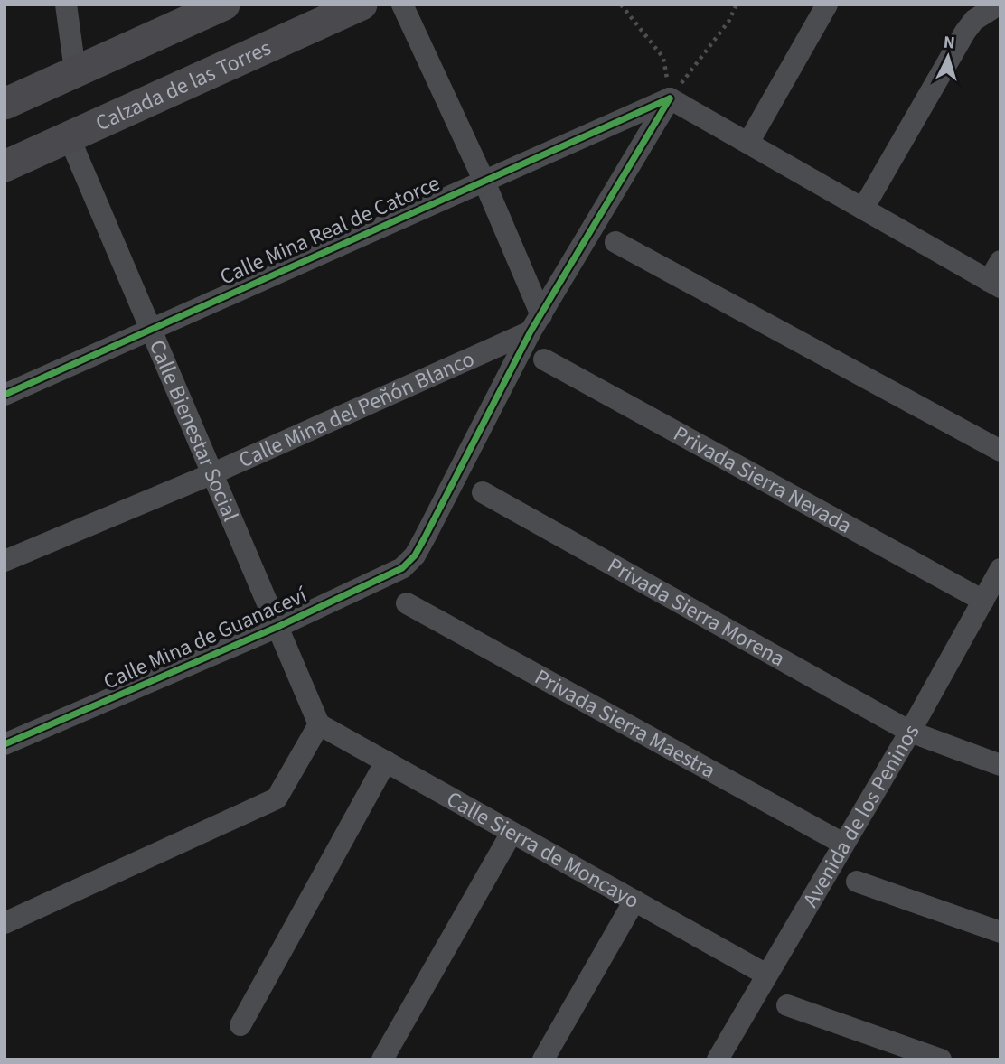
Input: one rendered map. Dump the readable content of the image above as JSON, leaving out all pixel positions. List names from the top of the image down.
{
  "streets": {
    "street": [
      "Calzada de las Torres",
      "Calle Mina Real de Catorce",
      "Calle Mina del Peñón Blanco",
      "Calle Bienestar Social",
      "Privada Sierra Nevada",
      "Privada Sierra Morena",
      "Calle Mina de Guanaceví",
      "Privada Sierra Maestra",
      "Avenida de los Peninos",
      "Calle Sierra de Moncayo"
    ]
  },
  "crossings": [
    ["Calzada de las Torres", "Calle Bienestar Social"],
    ["Calle Mina Real de Catorce", "Calle Bienestar Social"],
    ["Calle Mina del Peñón Blanco", "Calle Bienestar Social"],
    ["Calle Mina del Peñón Blanco", "Calle Mina de Guanaceví"],
    ["Calle Bienestar Social", "Calle Mina de Guanaceví"],
    ["Calle Bienestar Social", "Calle Sierra de Moncayo"],
    ["Privada Sierra Nevada", "Avenida de los Peninos"],
    ["Privada Sierra Morena", "Avenida de los Peninos"],
    ["Privada Sierra Maestra", "Avenida de los Peninos"],
    ["Avenida de los Peninos", "Calle Sierra de Moncayo"]
  ],
  "north": "top"
}
